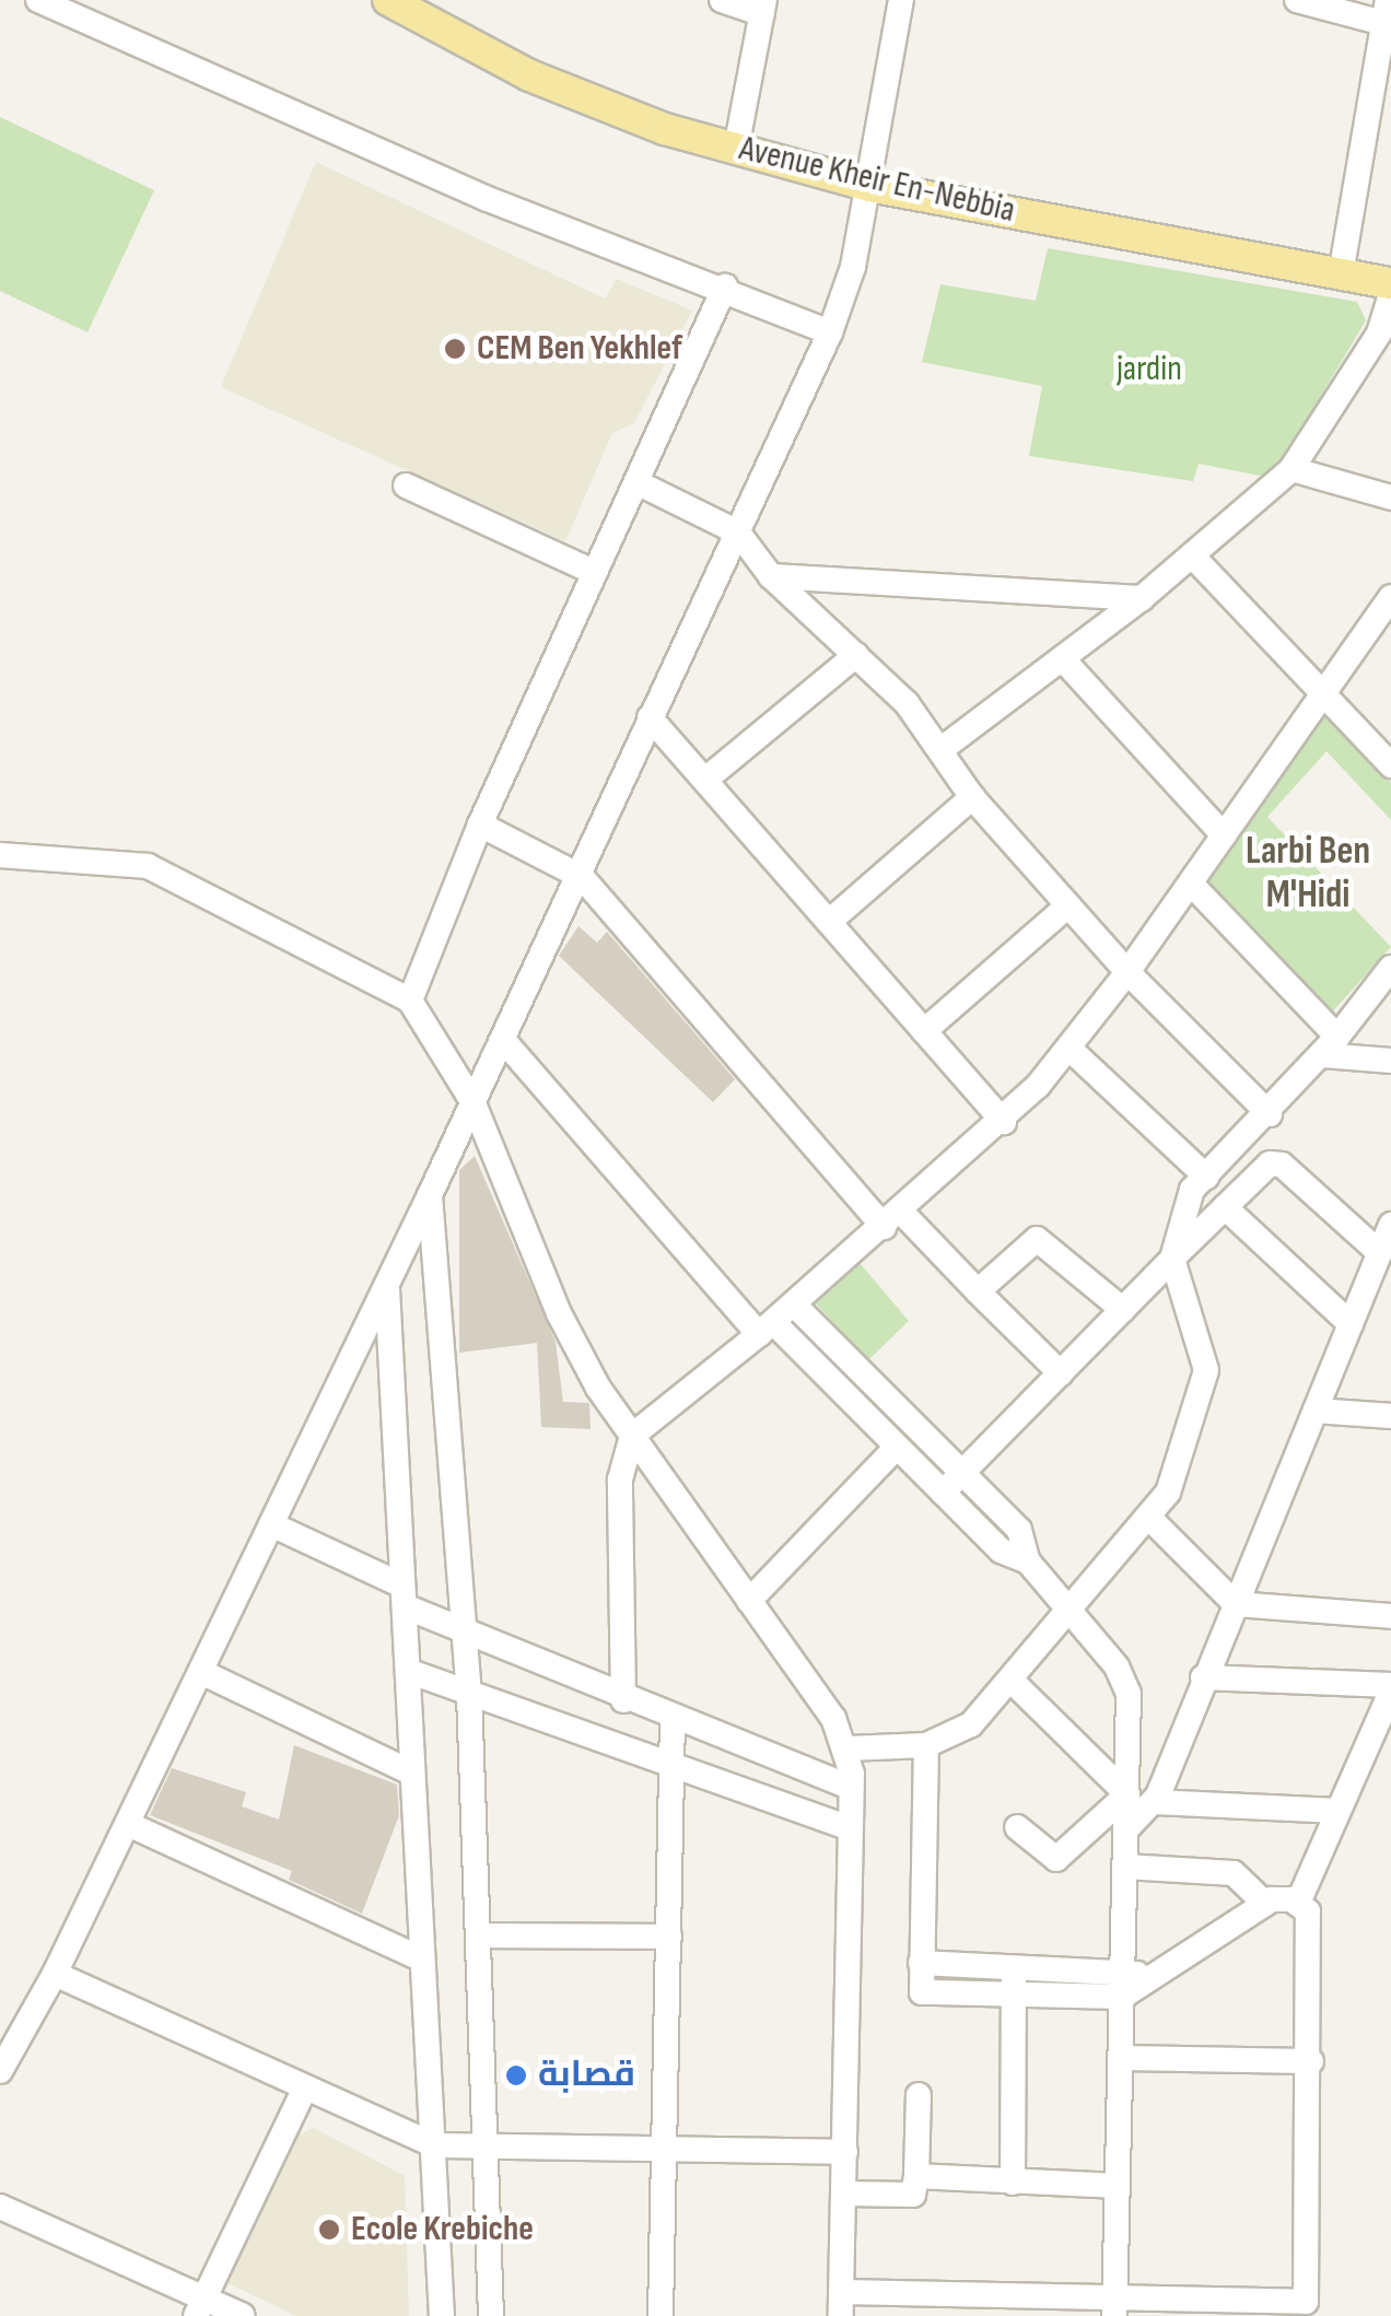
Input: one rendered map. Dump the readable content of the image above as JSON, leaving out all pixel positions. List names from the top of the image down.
{
  "streets": {
    "main road": ["Avenue Kheir En-Nebbia"]
  },
  "districts": ["Larbi Ben M'Hidi"],
  "parks": ["jardin"],
  "places": ["CEM Ben Yekhlef", "قصابة", "Ecole Krebiche"]
}
